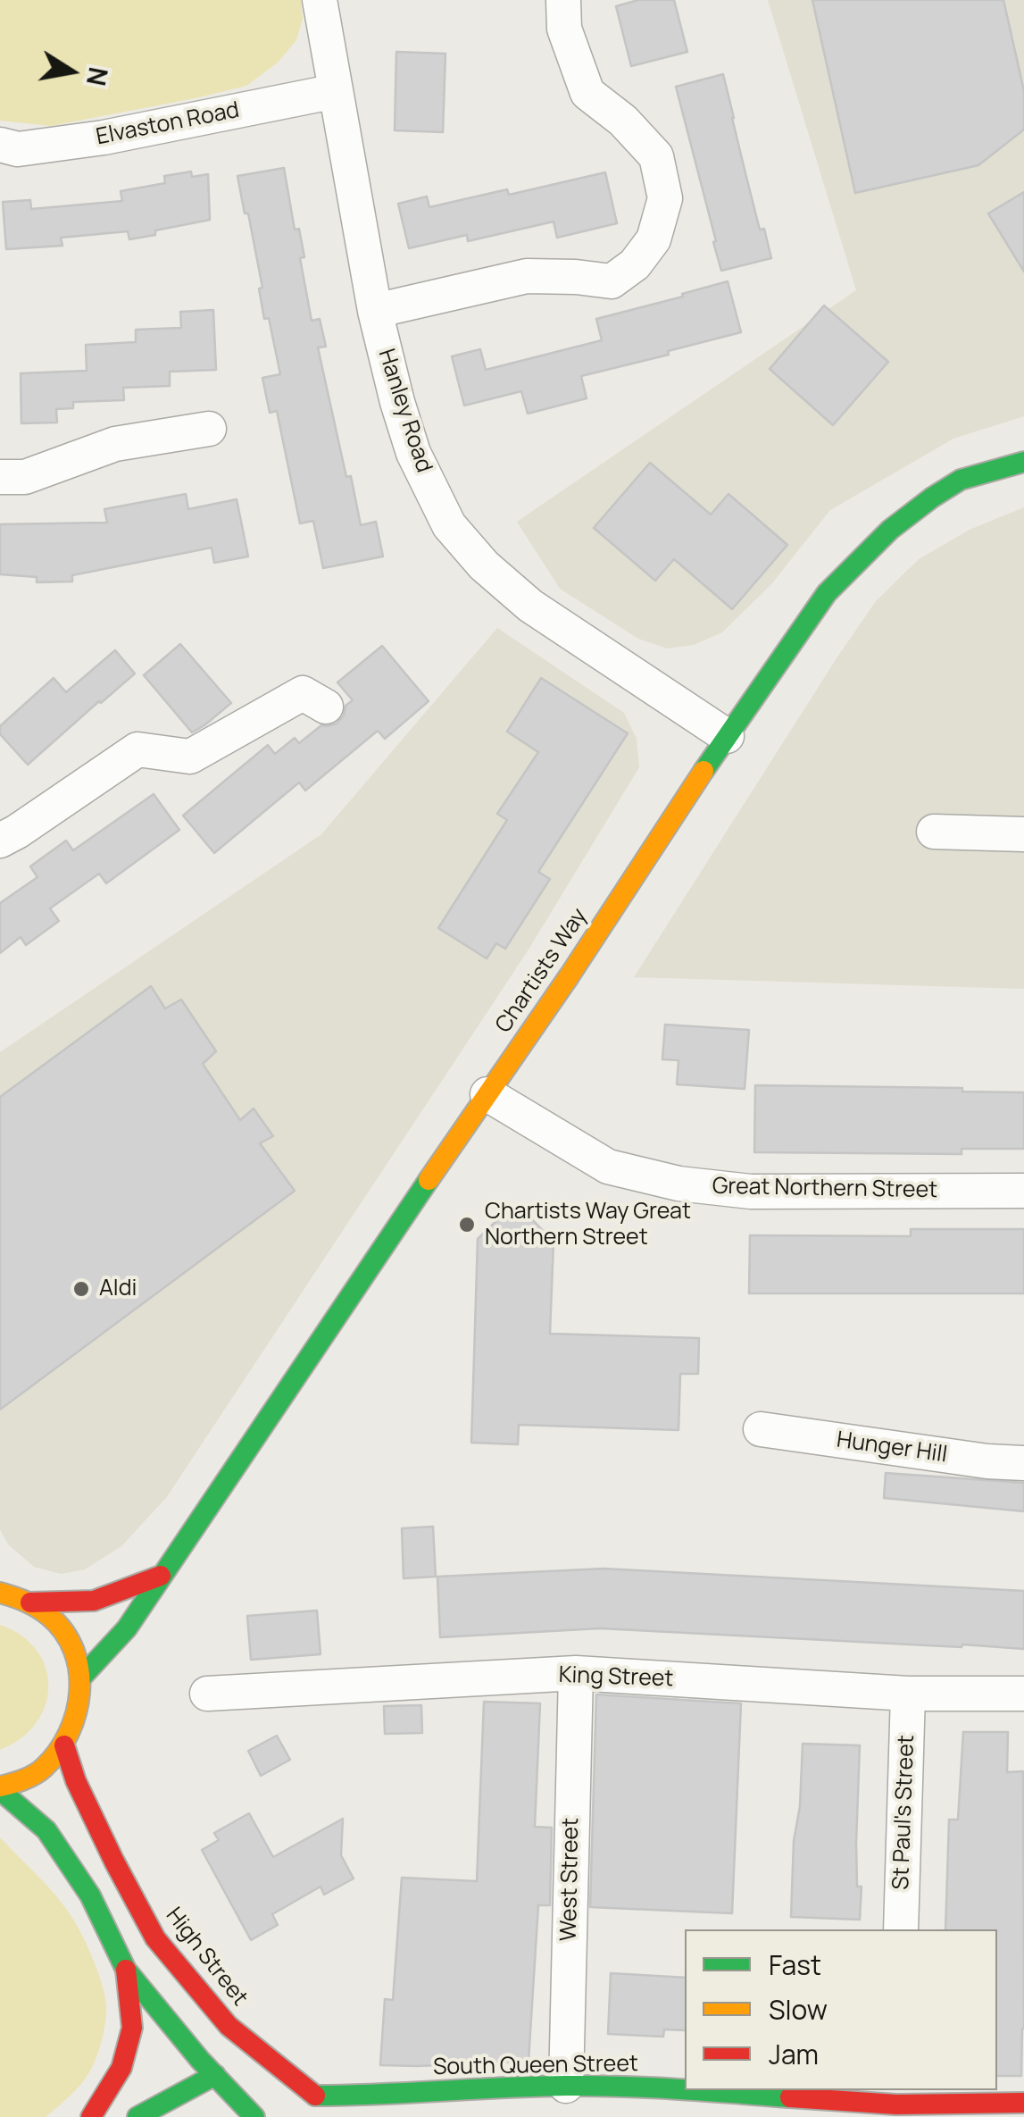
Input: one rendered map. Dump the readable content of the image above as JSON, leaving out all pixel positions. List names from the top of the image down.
{
  "streets": {
    "street": [
      "Elvaston Road",
      "Hanley Road",
      "Chartists Way",
      "Great Northern Street",
      "Hunger Hill",
      "King Street",
      "St Paul's Street",
      "West Street",
      "High Street",
      "South Queen Street"
    ]
  },
  "crossings": [
    ["Elvaston Road", "Hanley Road"],
    ["Hanley Road", "Chartists Way"],
    ["Chartists Way", "Great Northern Street"],
    ["King Street", "St Paul's Street"],
    ["King Street", "West Street"],
    ["West Street", "South Queen Street"],
    ["High Street", "South Queen Street"]
  ],
  "places": ["Chartists Way Great Northern Street", "Aldi"],
  "legend": ["Fast", "Slow", "Jam"],
  "north": "right"
}
